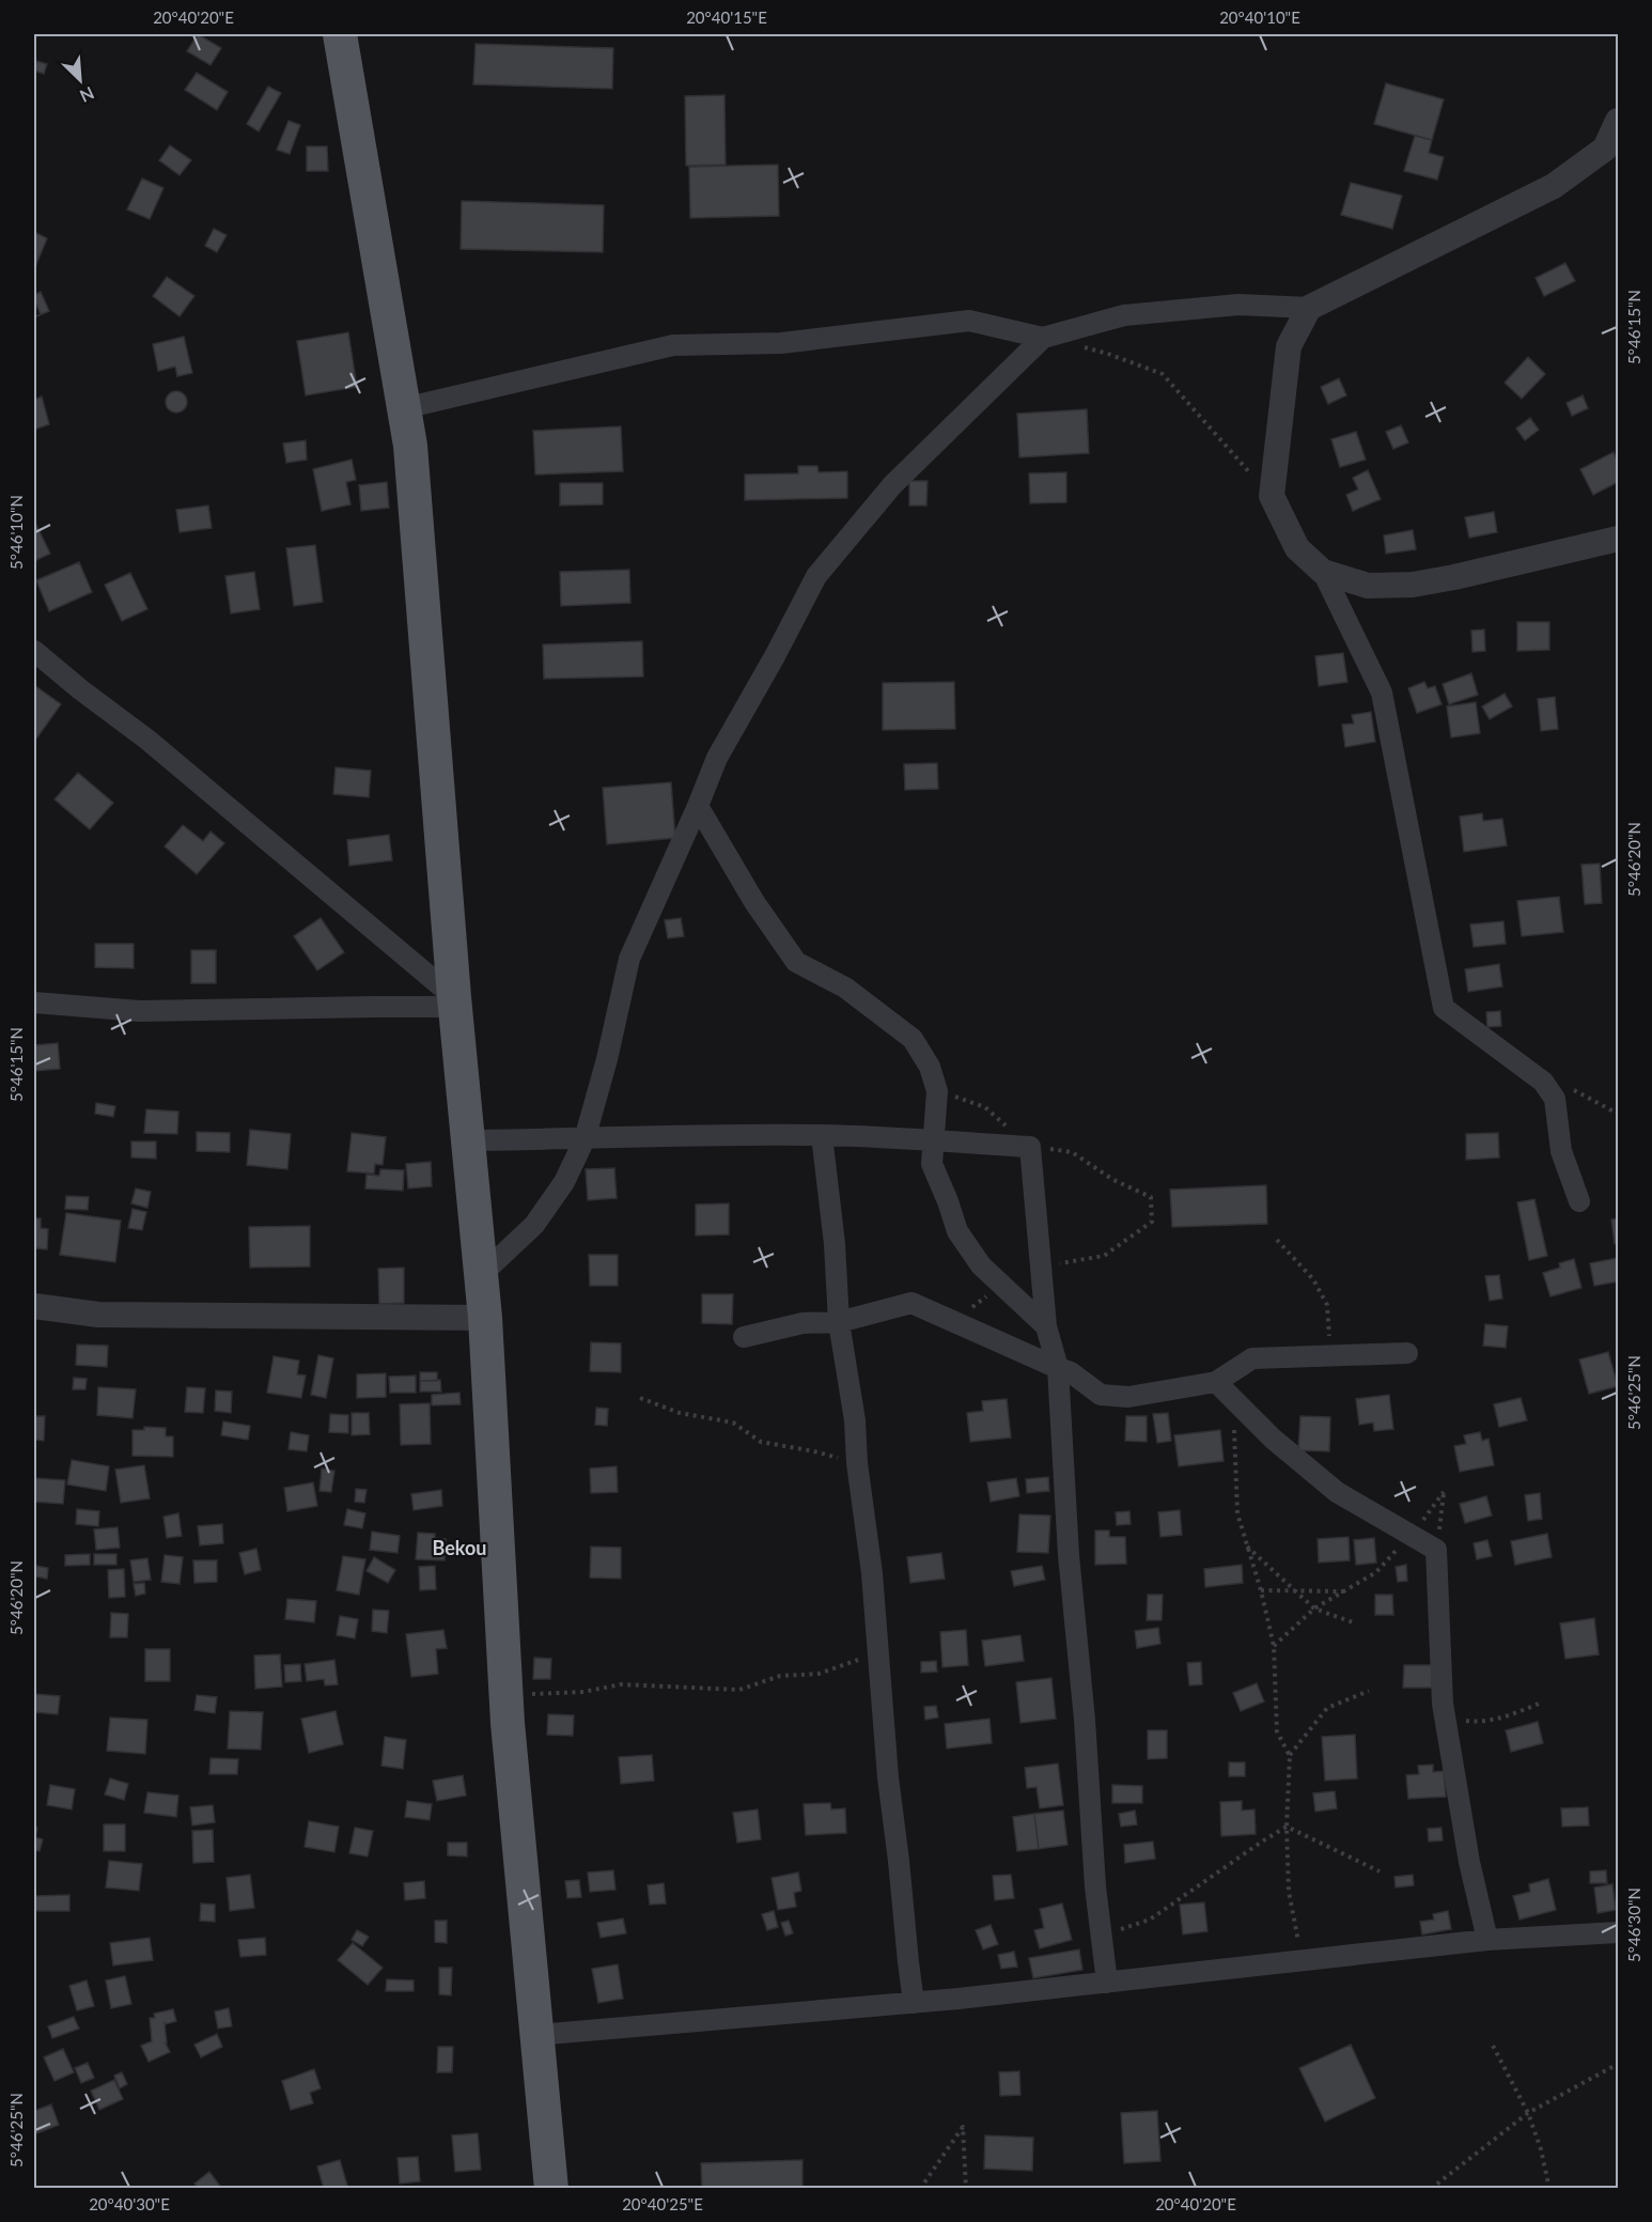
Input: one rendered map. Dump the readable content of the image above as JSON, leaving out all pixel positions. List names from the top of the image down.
{
  "districts": ["Bekou"],
  "north": "bottom right",
  "coordinates": [
    "20°40'20\"E",
    "20°40'15\"E",
    "20°40'10\"E",
    "5°46'15\"N",
    "5°46'10\"N",
    "5°46'20\"N",
    "5°46'25\"N",
    "5°46'30\"N",
    "20°40'30\"E",
    "20°40'25\"E"
  ]
}
